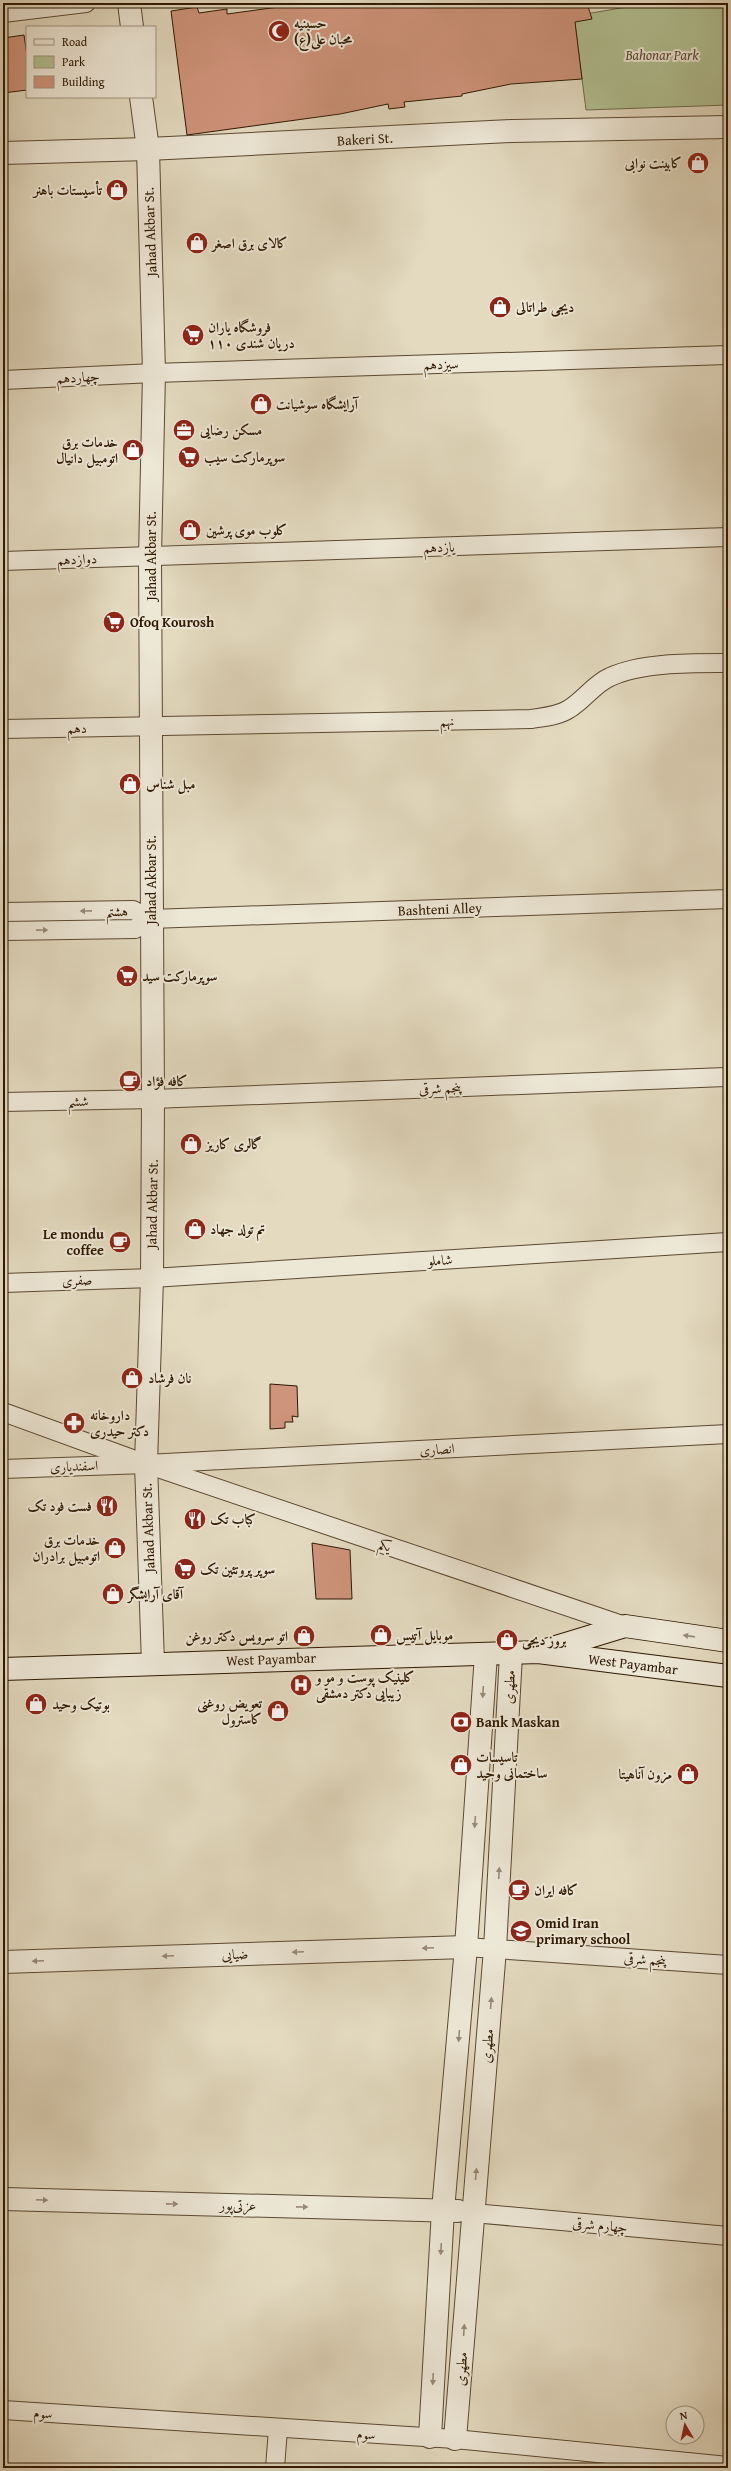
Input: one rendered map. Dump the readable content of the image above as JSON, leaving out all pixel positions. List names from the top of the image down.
{
  "streets": {
    "street": [
      "Bakeri St.",
      "Jahad Akbar St.",
      "سیزدهم",
      "چهاردهم",
      "یازدهم",
      "دوازدهم",
      "نهم",
      "دهم",
      "Bashteni Alley",
      "هشتم",
      "پنجم شرقی",
      "ششم",
      "شاملو",
      "صفری",
      "انصاری",
      "اسفندیاری",
      "یکم",
      "West Payambar",
      "مطهری",
      "ضیایی",
      "عزتی‌پور",
      "چهارم شرقی",
      "سوم"
    ]
  },
  "crossings": [
    ["Bakeri St.", "Jahad Akbar St."],
    ["Jahad Akbar St.", "سیزدهم"],
    ["Jahad Akbar St.", "چهاردهم"],
    ["Jahad Akbar St.", "یازدهم"],
    ["Jahad Akbar St.", "دوازدهم"],
    ["Jahad Akbar St.", "نهم"],
    ["Jahad Akbar St.", "دهم"],
    ["Jahad Akbar St.", "Bashteni Alley"],
    ["Jahad Akbar St.", "هشتم"],
    ["Jahad Akbar St.", "پنجم شرقی"],
    ["Jahad Akbar St.", "ششم"],
    ["Jahad Akbar St.", "شاملو"],
    ["Jahad Akbar St.", "صفری"],
    ["Jahad Akbar St.", "انصاری"],
    ["Jahad Akbar St.", "اسفندیاری"],
    ["Jahad Akbar St.", "یکم"],
    ["Jahad Akbar St.", "West Payambar"],
    ["سیزدهم", "چهاردهم"],
    ["یازدهم", "دوازدهم"],
    ["نهم", "دهم"],
    ["Bashteni Alley", "هشتم"],
    ["پنجم شرقی", "ششم"],
    ["پنجم شرقی", "مطهری"],
    ["پنجم شرقی", "ضیایی"],
    ["شاملو", "صفری"],
    ["انصاری", "اسفندیاری"],
    ["انصاری", "یکم"],
    ["اسفندیاری", "یکم"],
    ["یکم", "West Payambar"],
    ["West Payambar", "مطهری"],
    ["مطهری", "ضیایی"],
    ["مطهری", "عزتی‌پور"],
    ["مطهری", "چهارم شرقی"],
    ["مطهری", "سوم"],
    ["عزتی‌پور", "چهارم شرقی"]
  ],
  "one_way": ["ضیایی", "عزتی‌پور"],
  "parks": ["Bahonar Park"],
  "places": {
    "mosque": ["حسینیه محبان علی(ع)"],
    "shop": [
      "کابینت نوابی",
      "تأسیستات باهنر",
      "کالای برق اصغر",
      "دیجی طراتالی",
      "آرایشگاه سوشیانت",
      "خدمات برق اتومبیل دانیال",
      "کلوب موی پرشین",
      "مبل شناس",
      "گالری کاریز",
      "تم تولد جهاد",
      "نان فرشاد",
      "خدمات برق اتومبیل برادران",
      "آقای آرایشگر",
      "موبایل آتیس",
      "اتو سرویس دکتر روغن",
      "بروز دیجی",
      "بوتیک وحید",
      "تعویض روغنی کاسترول",
      "تاسیسات ساختمانی وحید",
      "مزون آناهیتا"
    ],
    "supermarket": [
      "فروشگاه یاران دریان شندی ۱۱۰",
      "سوپرمارکت سیب",
      "Ofoq Kourosh",
      "سوپرمارکت سید",
      "سوپر پروتئین تک"
    ],
    "office": ["مسکن رضایی"],
    "cafe": ["کافه فؤاد", "Le mondu coffee", "کافه ایران"],
    "pharmacy": ["داروخانه دکتر حیدری"],
    "restaurant": ["فست فود تک", "کباب تک"],
    "hospital": ["کلینیک پوست و مو و زیبایی دکتر دمشقی"],
    "bank": ["Bank Maskan"],
    "school or university": ["Omid Iran primary school"]
  },
  "legend": ["Road", "Park", "Building"],
  "north": "top"
}
